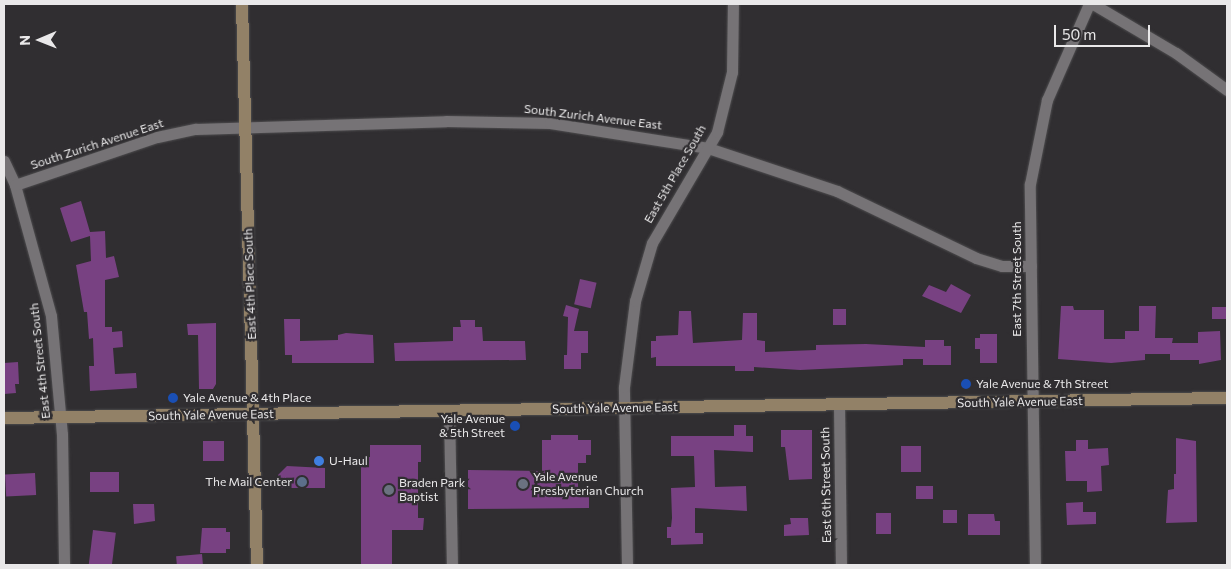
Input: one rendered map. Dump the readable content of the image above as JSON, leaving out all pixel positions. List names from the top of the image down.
{
  "streets": {
    "main road": ["East 4th Place South", "South Yale Avenue East"],
    "street": [
      "South Zurich Avenue East",
      "East 5th Place South",
      "East 7th Street South",
      "East 4th Street South",
      "East 6th Street South"
    ]
  },
  "crossings": [
    ["South Zurich Avenue East", "East 5th Place South"],
    ["South Zurich Avenue East", "East 7th Street South"],
    ["South Zurich Avenue East", "East 4th Place South"],
    ["South Zurich Avenue East", "East 4th Street South"],
    ["East 5th Place South", "South Yale Avenue East"],
    ["East 7th Street South", "South Yale Avenue East"],
    ["East 4th Place South", "South Yale Avenue East"],
    ["East 4th Street South", "South Yale Avenue East"],
    ["South Yale Avenue East", "East 6th Street South"]
  ],
  "places": [
    "Yale Avenue & 7th Street",
    "Yale Avenue & 4th Place",
    "Yale Avenue & 5th Street",
    "U-Haul",
    "The Mail Center",
    "Yale Avenue Presbyterian Church",
    "Braden Park Baptist"
  ],
  "scale_bar": "50 m",
  "north": "left"
}
